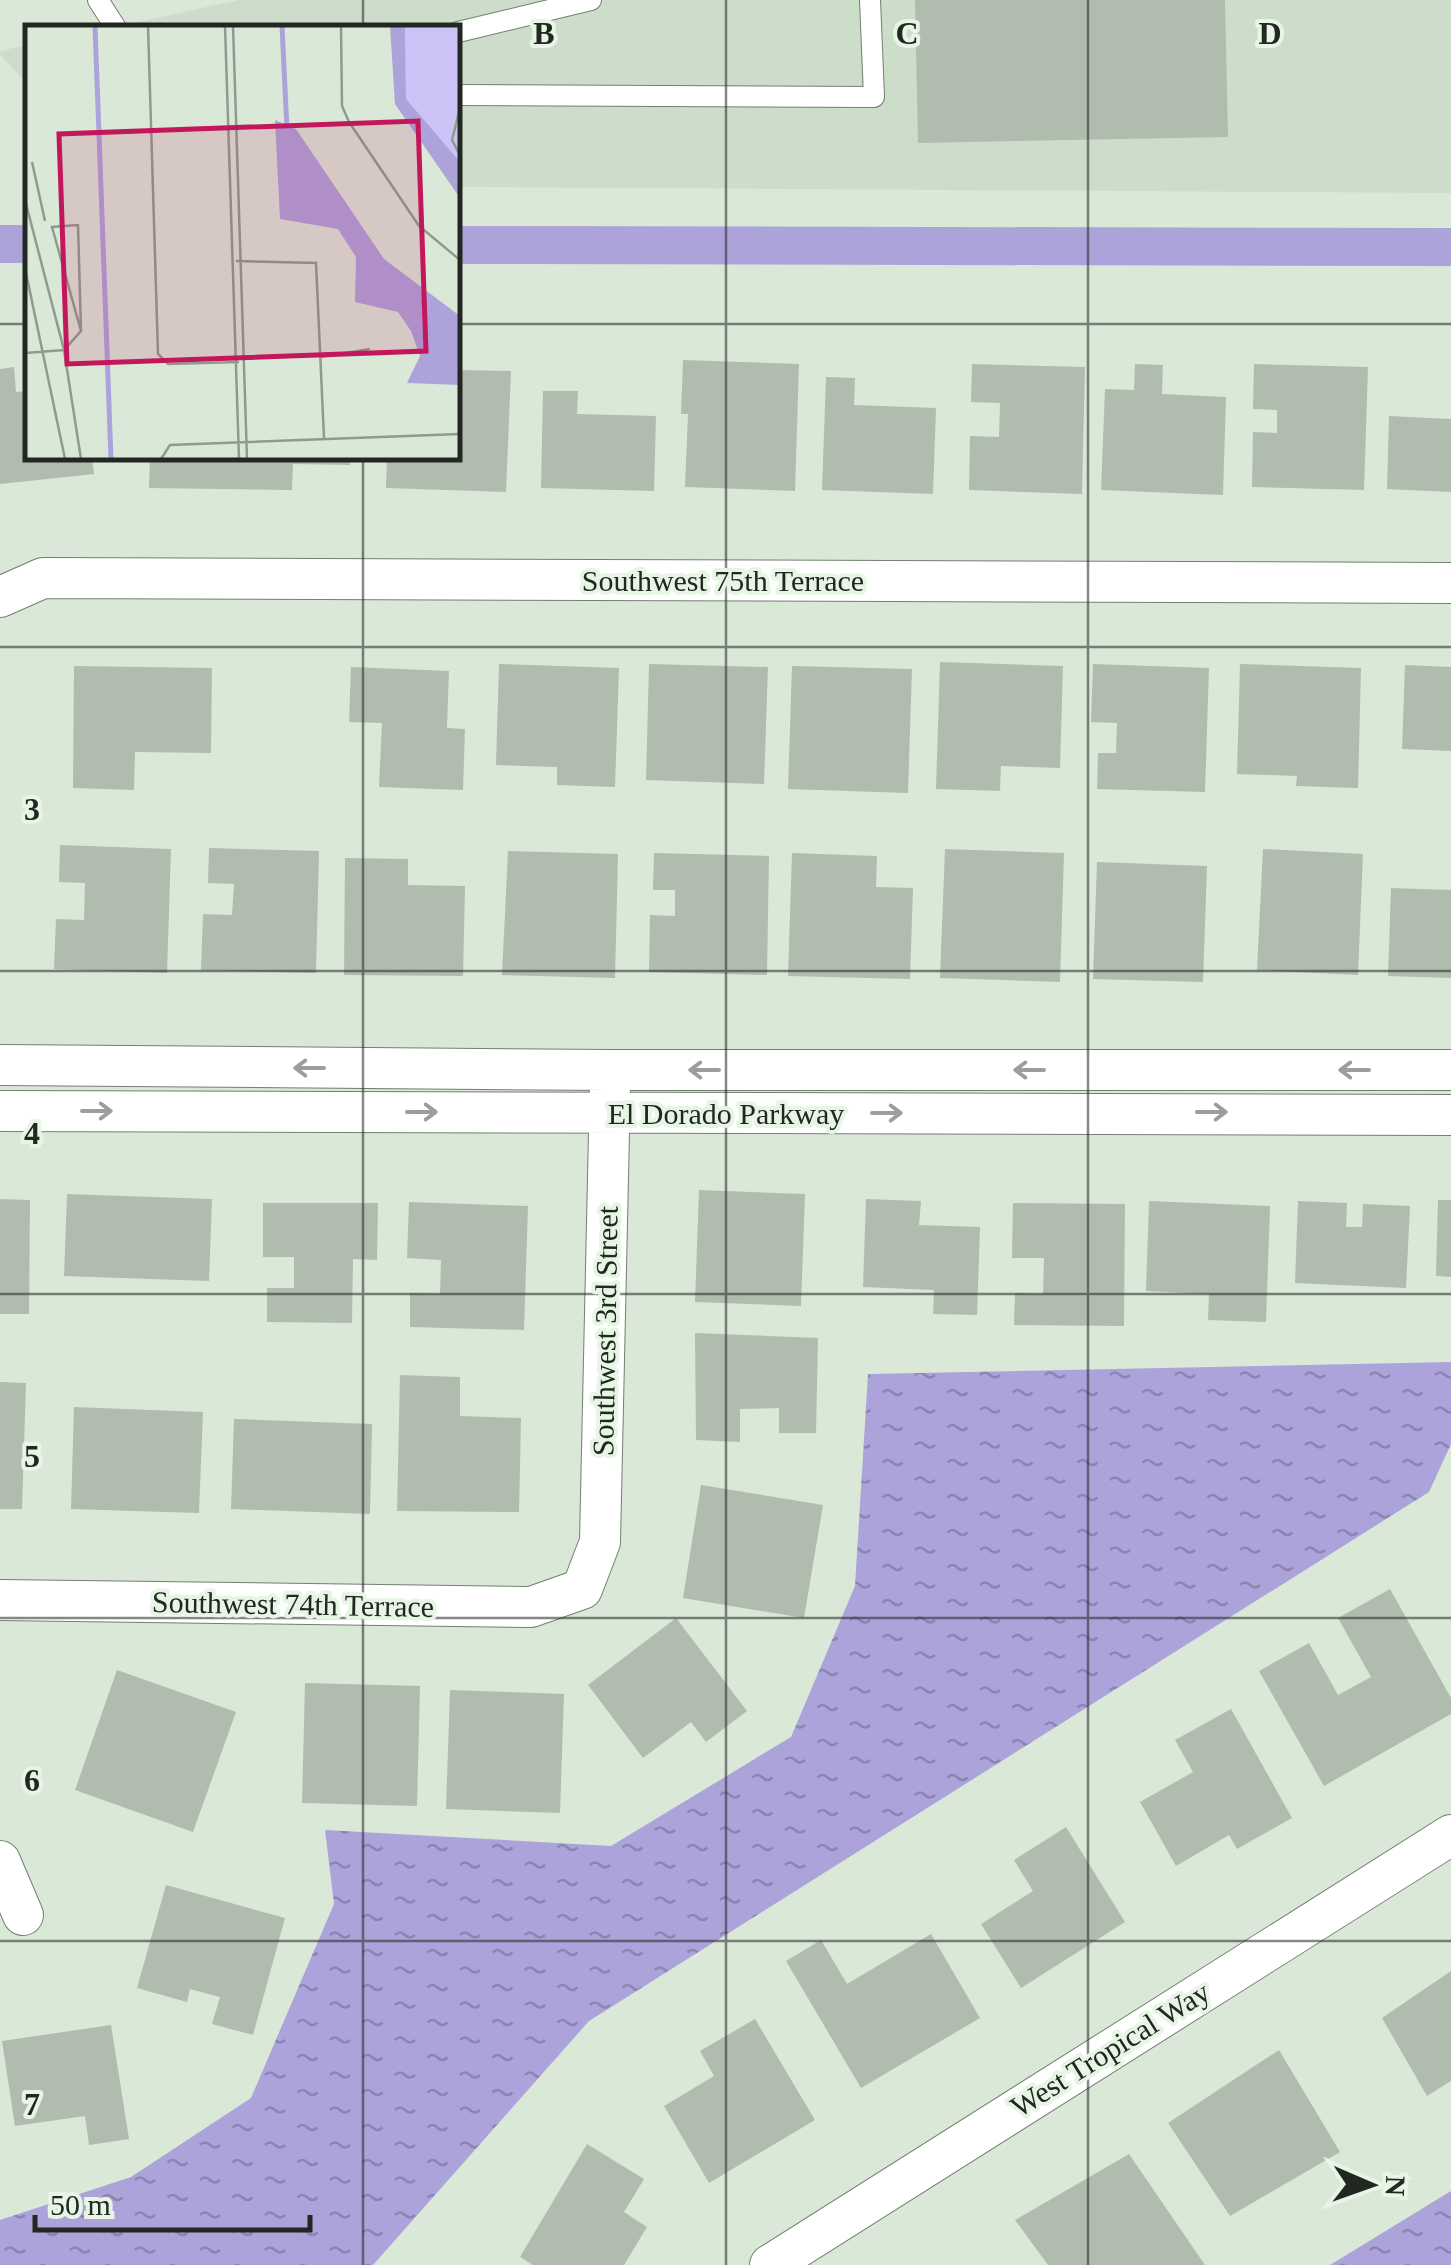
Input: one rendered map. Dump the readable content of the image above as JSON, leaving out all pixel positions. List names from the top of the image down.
{
  "streets": {
    "street": [
      "Southwest 75th Terrace",
      "El Dorado Parkway",
      "Southwest 3rd Street",
      "Southwest 74th Terrace",
      "West Tropical Way"
    ]
  },
  "crossings": [
    ["El Dorado Parkway", "Southwest 3rd Street"],
    ["Southwest 3rd Street", "Southwest 74th Terrace"]
  ],
  "scale_bar": "50 m",
  "north": "right",
  "grid": {
    "columns": ["B", "C", "D"],
    "rows": [
      "3",
      "4",
      "5",
      "6",
      "7"
    ]
  }
}
